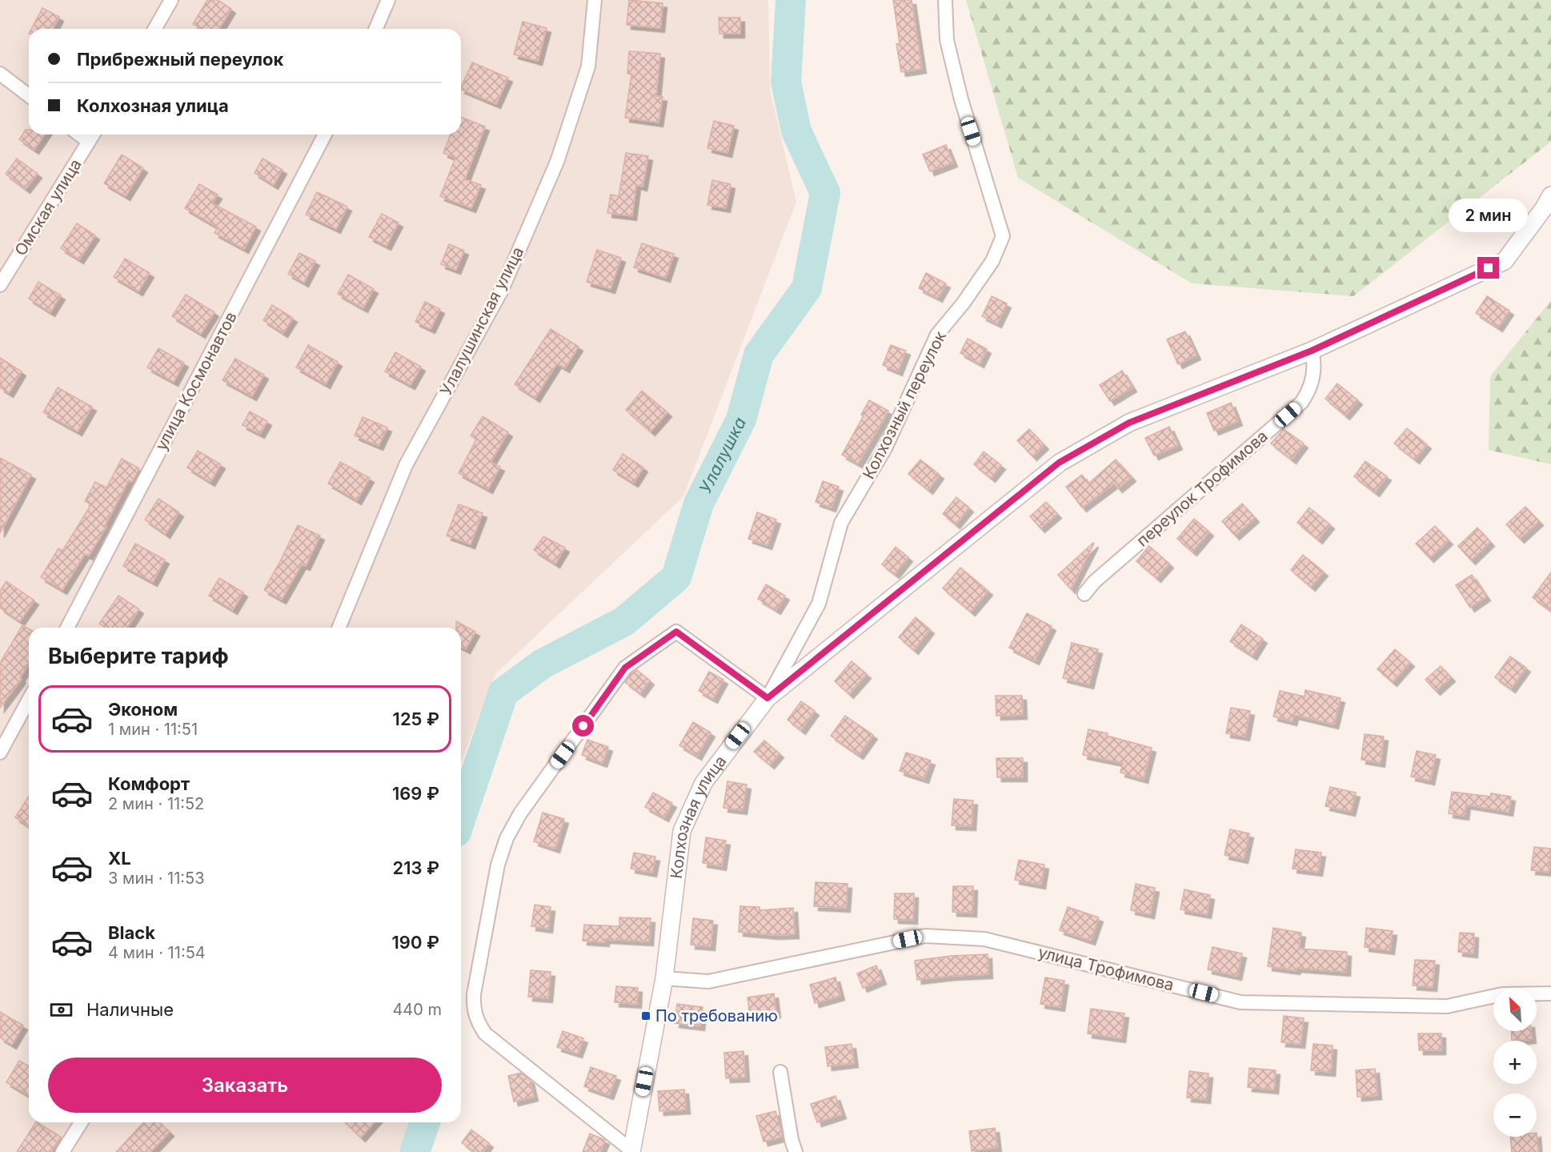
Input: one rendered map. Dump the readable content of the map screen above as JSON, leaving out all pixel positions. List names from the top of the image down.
{
  "streets": {
    "street": [
      "Омская улица",
      "Улалушинская улица",
      "улица Космонавтов",
      "Колхозный переулок",
      "переулок Трофимова",
      "Колхозная улица",
      "улица Трофимова"
    ]
  },
  "crossings": [
    ["Колхозный переулок", "Колхозная улица"],
    ["переулок Трофимова", "Колхозная улица"],
    ["Колхозная улица", "улица Трофимова"]
  ],
  "water": ["Улалушка"],
  "places": {
    "transit": ["По требованию"]
  },
  "north": "top left",
  "page": {
    "banner": ["Прибрежный переулок", "Колхозная улица"],
    "bubble": "2 мин",
    "heading": "Выберите тариф",
    "list": [
      {
        "name": "Эконом",
        "note": "1 мин · 11:51",
        "value": "125 ₽"
      },
      {
        "name": "Комфорт",
        "note": "2 мин · 11:52",
        "value": "169 ₽"
      },
      {
        "name": "XL",
        "note": "3 мин · 11:53",
        "value": "213 ₽"
      },
      {
        "name": "Black",
        "note": "4 мин · 11:54",
        "value": "190 ₽"
      }
    ],
    "pay": ["Наличные", "440 m"],
    "map_buttons": ["+", "−"],
    "buttons": "Заказать"
  }
}
